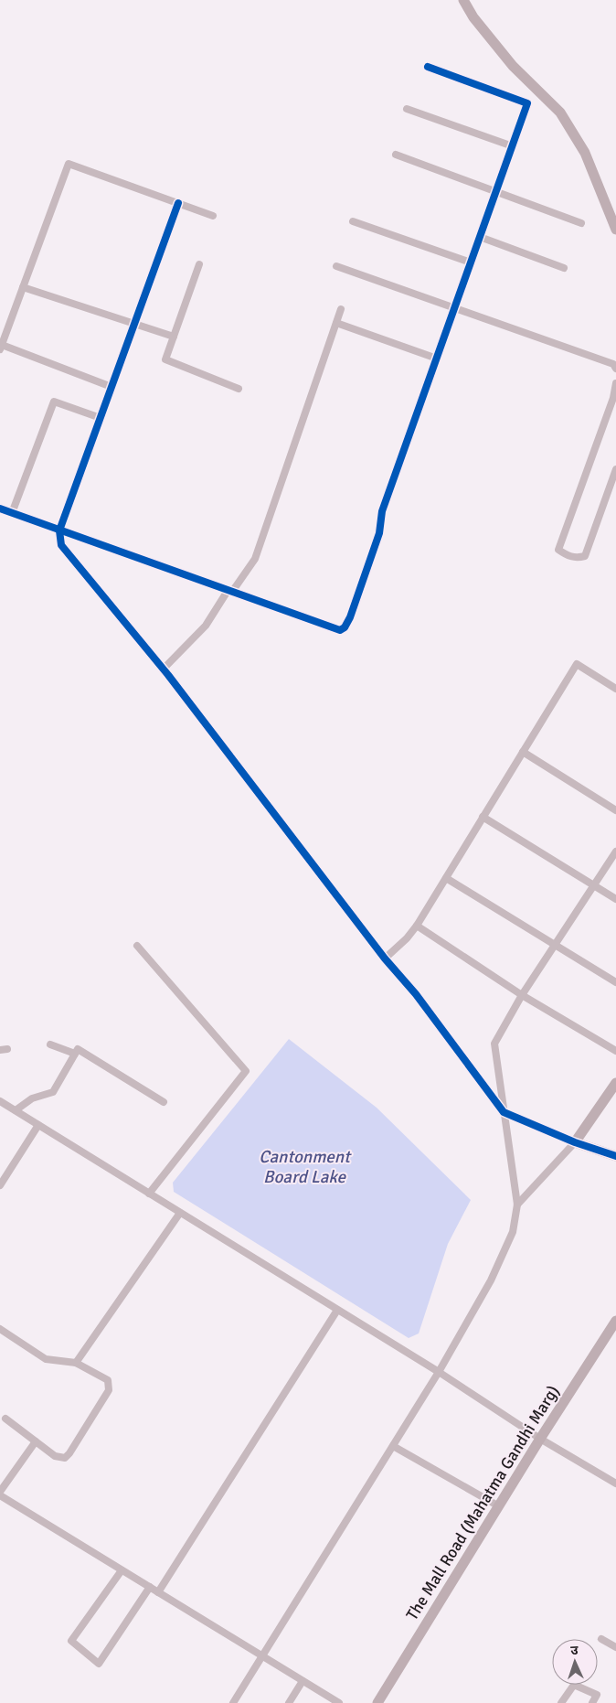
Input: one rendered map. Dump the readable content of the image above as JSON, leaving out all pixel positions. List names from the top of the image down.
{
  "streets": {
    "street": ["The Mall Road (Mahatma Gandhi Marg)"]
  },
  "water": ["Cantonment Board Lake"],
  "north": "top"
}
